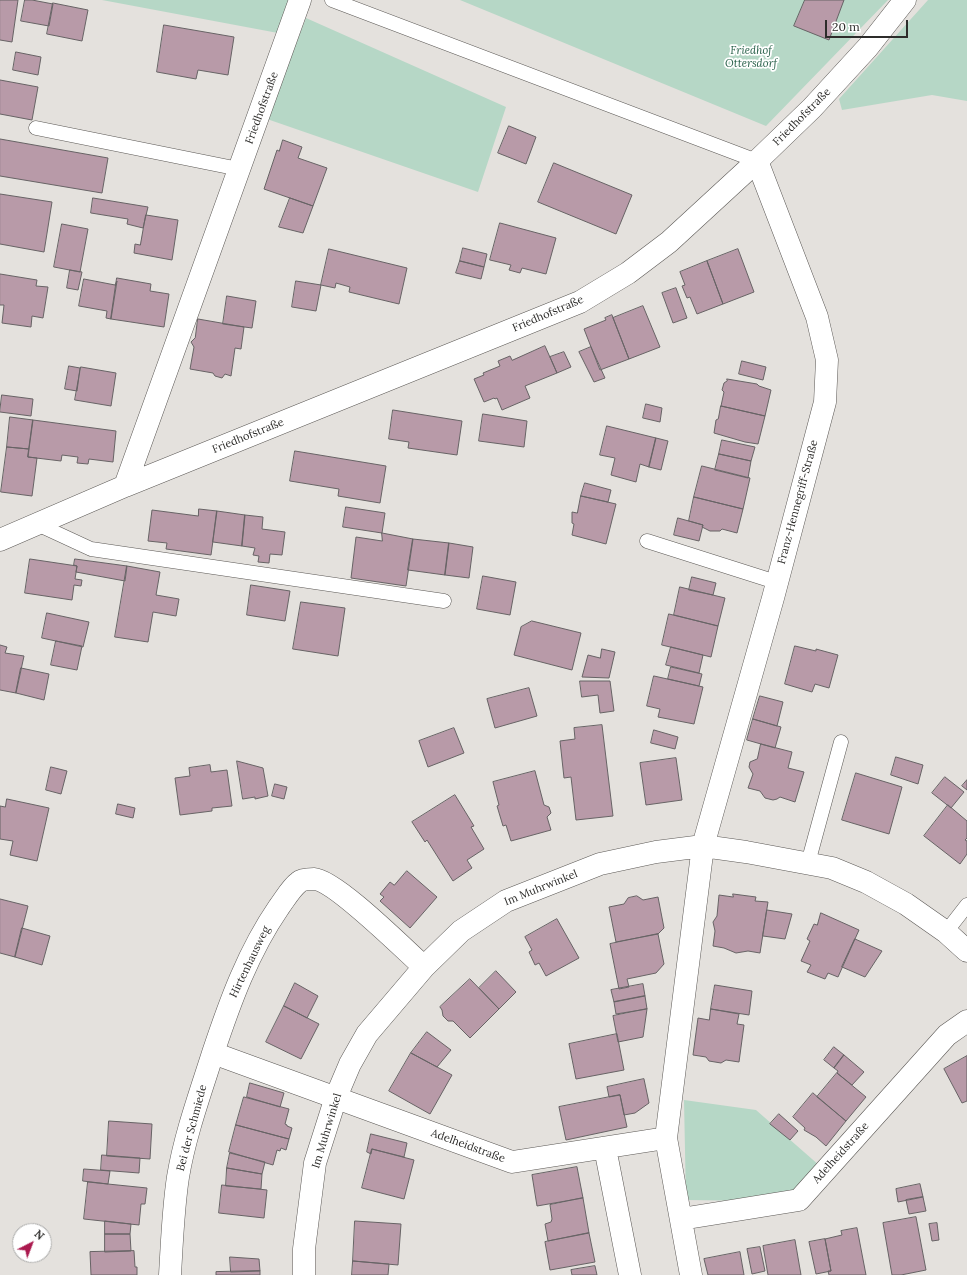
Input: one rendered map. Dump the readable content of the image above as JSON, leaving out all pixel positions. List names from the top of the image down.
{
  "streets": {
    "street": [
      "Friedhofstraße",
      "Franz-Hennegriff-Straße",
      "Im Muhrwinkel",
      "Hirtenhausweg",
      "Bei der Schmiede",
      "Adelheidstraße"
    ]
  },
  "crossings": [
    ["Friedhofstraße", "Franz-Hennegriff-Straße"],
    ["Franz-Hennegriff-Straße", "Im Muhrwinkel"],
    ["Im Muhrwinkel", "Hirtenhausweg"],
    ["Im Muhrwinkel", "Adelheidstraße"],
    ["Hirtenhausweg", "Bei der Schmiede"]
  ],
  "parks": ["Friedhof Ottersdorf"],
  "scale_bar": "20 m",
  "north": "top right"
}
